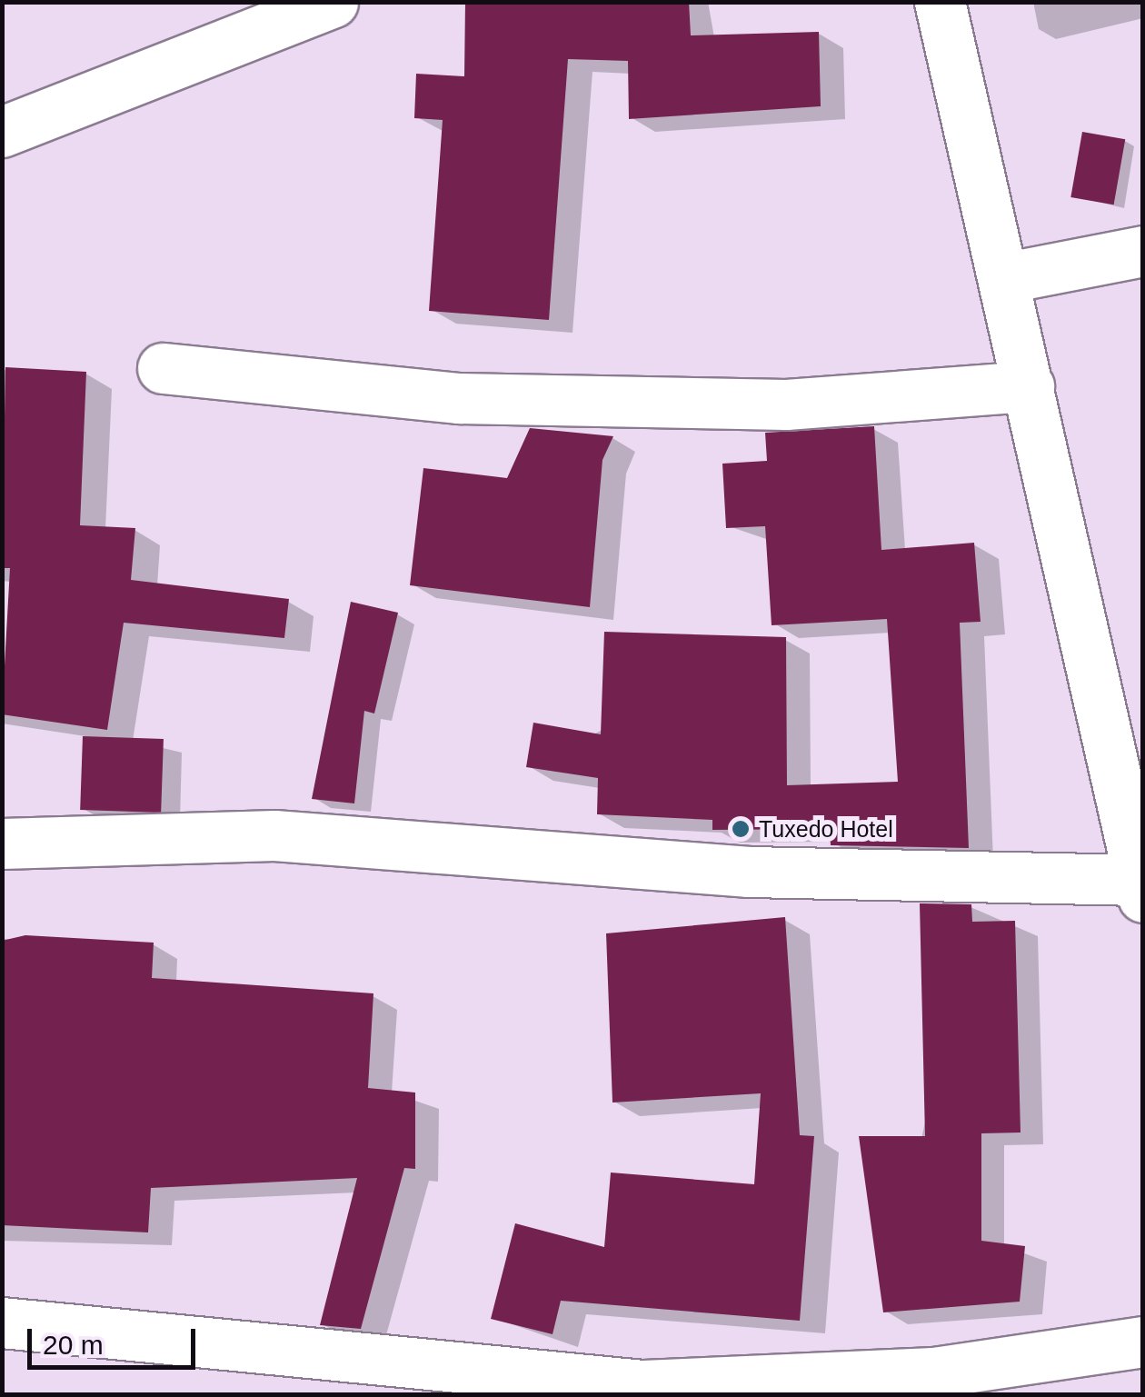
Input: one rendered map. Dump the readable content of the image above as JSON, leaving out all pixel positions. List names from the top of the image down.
{
  "places": ["Tuxedo Hotel"],
  "scale_bar": "20 m"
}
